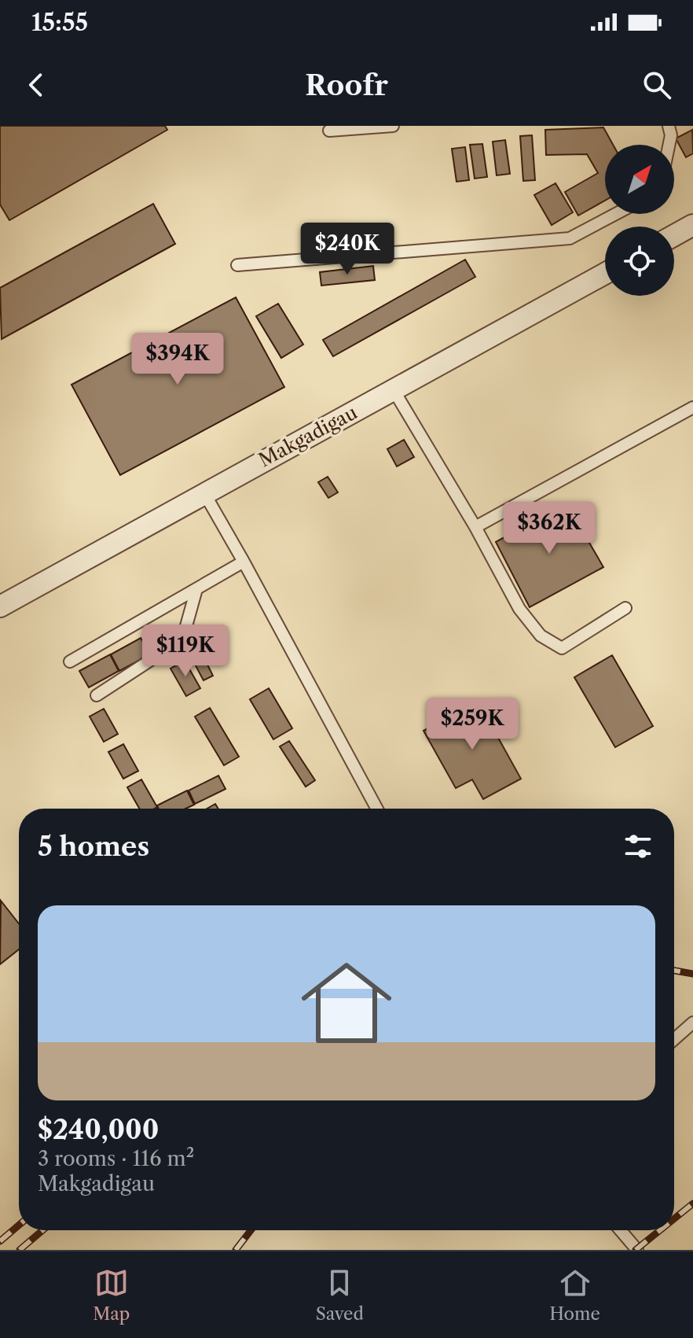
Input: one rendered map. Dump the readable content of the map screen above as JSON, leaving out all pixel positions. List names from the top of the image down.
{
  "streets": {
    "street": ["Makgadigau"]
  },
  "north": "top right",
  "page": {
    "status": "15:55",
    "header": "Roofr",
    "price": [
      "$240K",
      "$394K",
      "$362K",
      "$119K",
      "$259K"
    ],
    "heading": "5 homes",
    "list": [
      {
        "name": "$240,000",
        "note": "3 rooms · 116 m² · Makgadigau"
      }
    ],
    "tabs": ["Map", "Saved", "Home"]
  }
}
